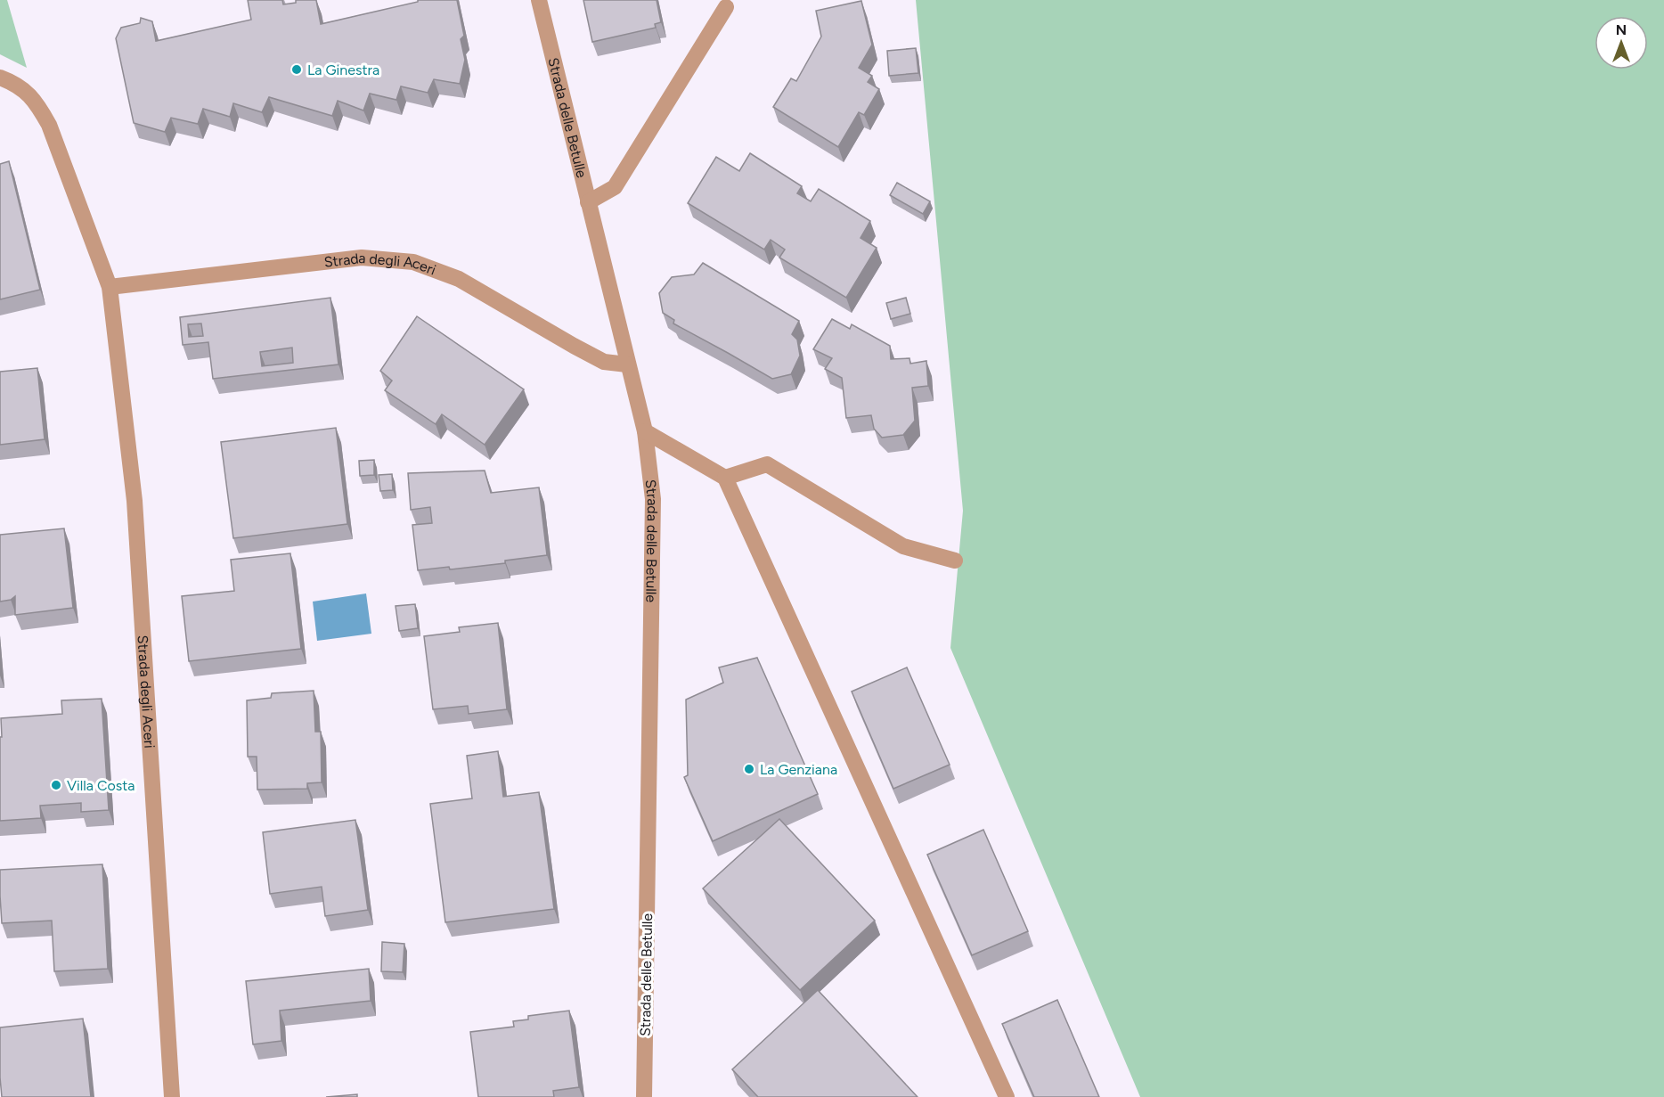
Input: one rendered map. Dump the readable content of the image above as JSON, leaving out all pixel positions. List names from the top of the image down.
{
  "streets": {
    "street": ["Strada delle Betulle", "Strada degli Aceri"]
  },
  "crossings": [
    ["Strada delle Betulle", "Strada degli Aceri"]
  ],
  "places": ["La Ginestra", "La Genziana", "Villa Costa"],
  "north": "top"
}
